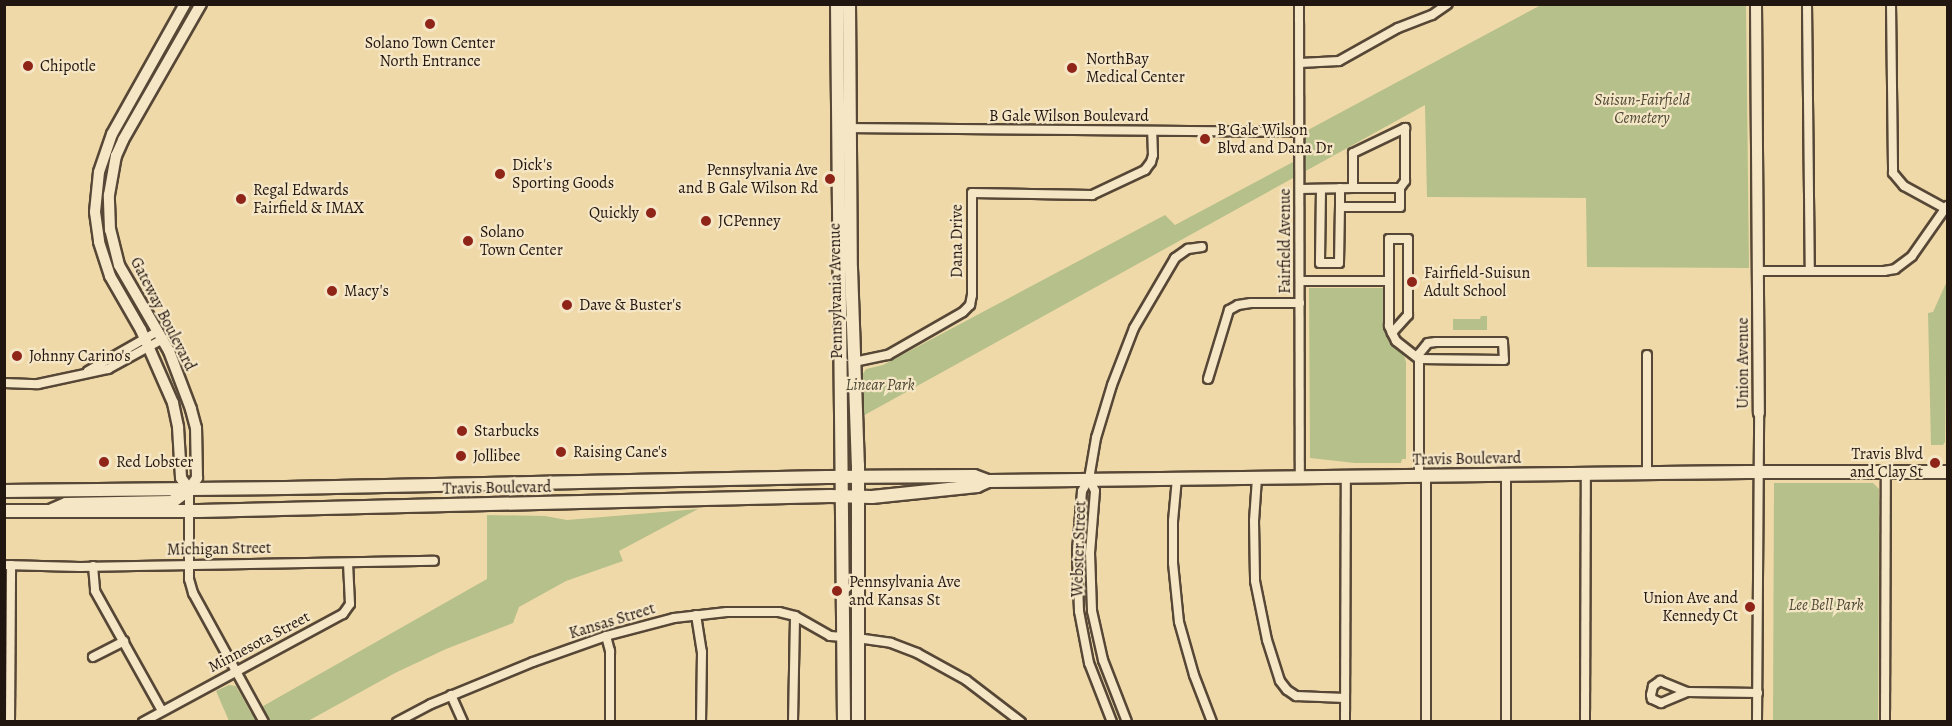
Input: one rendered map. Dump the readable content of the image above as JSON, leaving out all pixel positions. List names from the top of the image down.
{
  "streets": {
    "main road": ["Pennsylvania Avenue", "Travis Boulevard"],
    "street": [
      "B Gale Wilson Boulevard",
      "Dana Drive",
      "Fairfield Avenue",
      "Gateway Boulevard",
      "Union Avenue",
      "Michigan Street",
      "Webster Street",
      "Kansas Street",
      "Minnesota Street"
    ]
  },
  "crossings": [
    ["B Gale Wilson Boulevard", "Dana Drive"],
    ["B Gale Wilson Boulevard", "Fairfield Avenue"],
    ["B Gale Wilson Boulevard", "Pennsylvania Avenue"],
    ["Dana Drive", "Pennsylvania Avenue"],
    ["Fairfield Avenue", "Travis Boulevard"],
    ["Pennsylvania Avenue", "Travis Boulevard"],
    ["Pennsylvania Avenue", "Kansas Street"],
    ["Gateway Boulevard", "Travis Boulevard"],
    ["Union Avenue", "Travis Boulevard"],
    ["Travis Boulevard", "Webster Street"],
    ["Michigan Street", "Minnesota Street"]
  ],
  "parks": ["Suisun-Fairfield Cemetery", "Linear Park", "Lee Bell Park"],
  "places": [
    "Solano Town Center North Entrance",
    "Chipotle",
    "NorthBay Medical Center",
    "B Gale Wilson Blvd and Dana Dr",
    "Dick's Sporting Goods",
    "Pennsylvania Ave and B Gale Wilson Rd",
    "Regal Edwards Fairfield & IMAX",
    "Quickly",
    "JCPenney",
    "Solano Town Center",
    "Fairfield-Suisun Adult School",
    "Macy's",
    "Dave & Buster's",
    "Johnny Carino's",
    "Starbucks",
    "Raising Cane's",
    "Jollibee",
    "Red Lobster",
    "Travis Blvd and Clay St",
    "Pennsylvania Ave and Kansas St",
    "Union Ave and Kennedy Ct"
  ]
}
